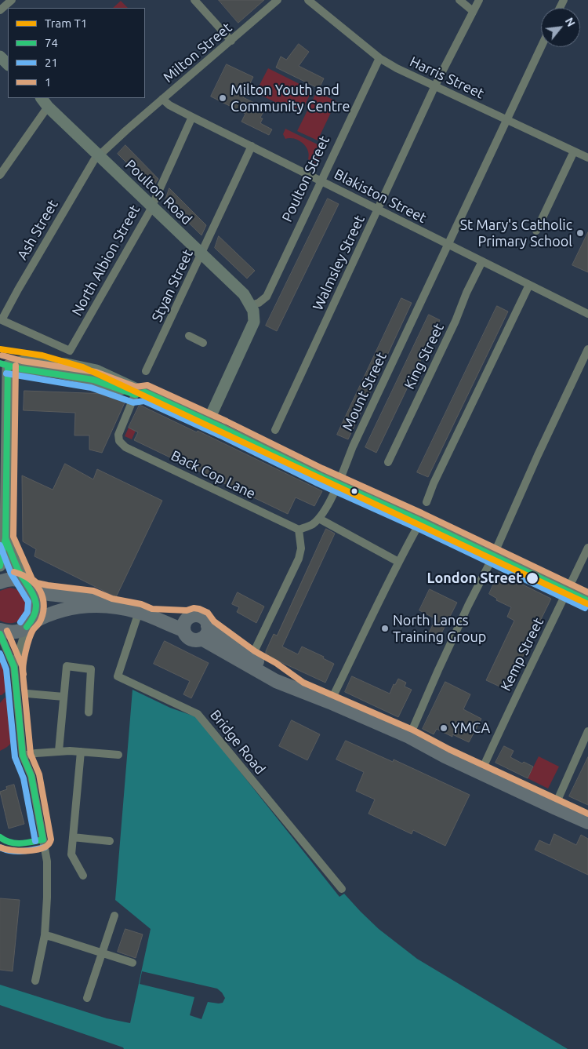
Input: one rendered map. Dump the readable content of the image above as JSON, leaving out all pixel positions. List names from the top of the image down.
{
  "streets": {
    "main road": ["Poulton Road"],
    "street": [
      "Milton Street",
      "Harris Street",
      "Poulton Street",
      "Blakiston Street",
      "Ash Street",
      "North Albion Street",
      "Walmsley Street",
      "Styan Street",
      "King Street",
      "Mount Street",
      "Back Cop Lane",
      "Kemp Street",
      "Bridge Road"
    ]
  },
  "crossings": [
    ["Milton Street", "Poulton Road"],
    ["Milton Street", "Blakiston Street"],
    ["Milton Street", "Ash Street"],
    ["Harris Street", "Poulton Street"],
    ["Harris Street", "Walmsley Street"],
    ["Harris Street", "Mount Street"],
    ["Poulton Street", "Poulton Road"],
    ["Poulton Street", "Blakiston Street"],
    ["Poulton Road", "Ash Street"],
    ["Poulton Road", "North Albion Street"],
    ["Poulton Road", "Styan Street"],
    ["Blakiston Street", "North Albion Street"],
    ["Blakiston Street", "Walmsley Street"],
    ["Blakiston Street", "Styan Street"],
    ["Blakiston Street", "King Street"],
    ["Blakiston Street", "Mount Street"],
    ["Ash Street", "North Albion Street"]
  ],
  "places": [
    "Milton Youth and Community Centre",
    "St Mary's Catholic Primary School",
    "London Street",
    "North Lancs Training Group",
    "YMCA"
  ],
  "lines": [
    "tram line T1",
    "transit line 1",
    "transit line 74",
    "transit line 21"
  ],
  "legend": [
    "Tram T1",
    "74",
    "21",
    "1"
  ],
  "north": "top right"
}
